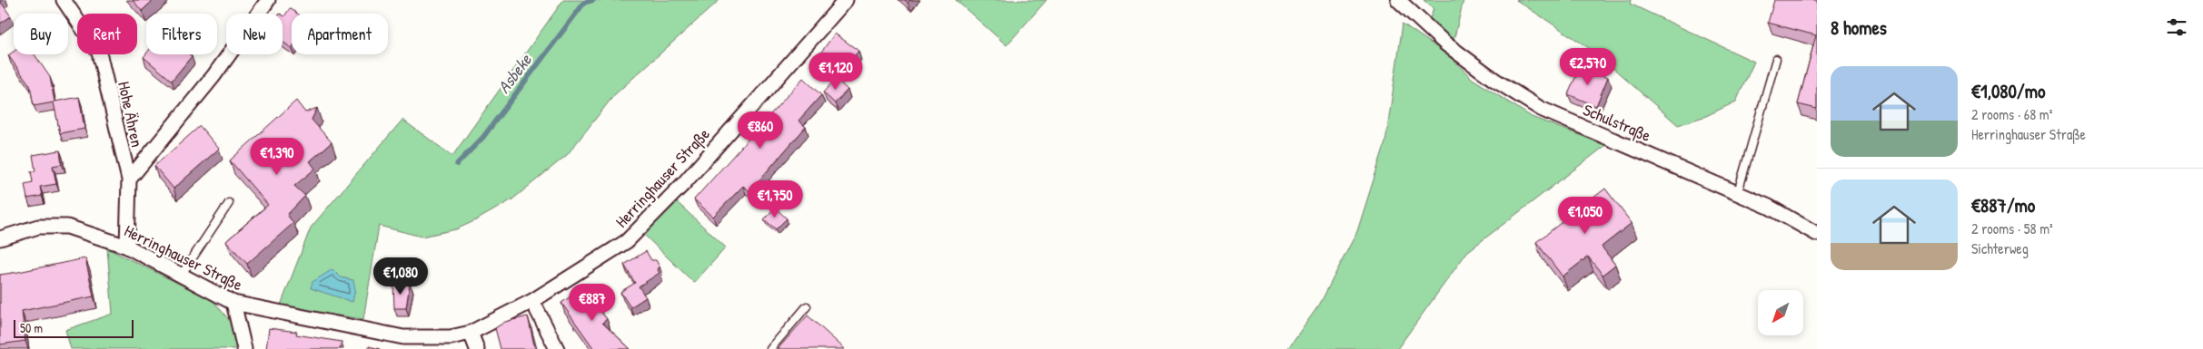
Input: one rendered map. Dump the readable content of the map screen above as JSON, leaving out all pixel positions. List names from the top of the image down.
{
  "streets": {
    "street": ["Hohe Ähren", "Schulstraße", "Herringhauser Straße"]
  },
  "crossings": [
    ["Hohe Ähren", "Herringhauser Straße"]
  ],
  "water": ["Asbeke"],
  "scale_bar": "50 m",
  "north": "bottom left",
  "page": {
    "heading": "8 homes",
    "chip": [
      "Buy",
      "Rent",
      "Filters",
      "New",
      "Apartment"
    ],
    "price": [
      "€2,570",
      "€1,120",
      "€860",
      "€1,390",
      "€1,750",
      "€1,050",
      "€1,080",
      "€887"
    ],
    "list": [
      {
        "name": "€1,080/mo",
        "note": "2 rooms · 68 m² · Herringhauser Straße"
      },
      {
        "name": "€887/mo",
        "note": "2 rooms · 58 m² · Sichterweg"
      }
    ],
    "scale": "50 m"
  }
}
